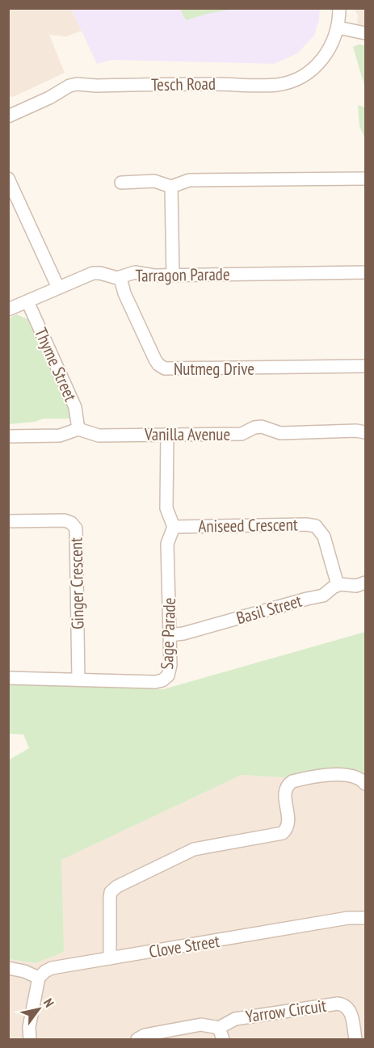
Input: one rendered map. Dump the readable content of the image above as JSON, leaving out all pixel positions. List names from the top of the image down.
{
  "streets": {
    "street": [
      "Tesch Road",
      "Tarragon Parade",
      "Thyme Street",
      "Nutmeg Drive",
      "Vanilla Avenue",
      "Aniseed Crescent",
      "Ginger Crescent",
      "Basil Street",
      "Sage Parade",
      "Clove Street",
      "Yarrow Circuit"
    ]
  },
  "crossings": [
    ["Tarragon Parade", "Thyme Street"],
    ["Tarragon Parade", "Nutmeg Drive"],
    ["Thyme Street", "Vanilla Avenue"],
    ["Aniseed Crescent", "Basil Street"],
    ["Aniseed Crescent", "Sage Parade"],
    ["Ginger Crescent", "Sage Parade"],
    ["Basil Street", "Sage Parade"]
  ],
  "north": "top right"
}
